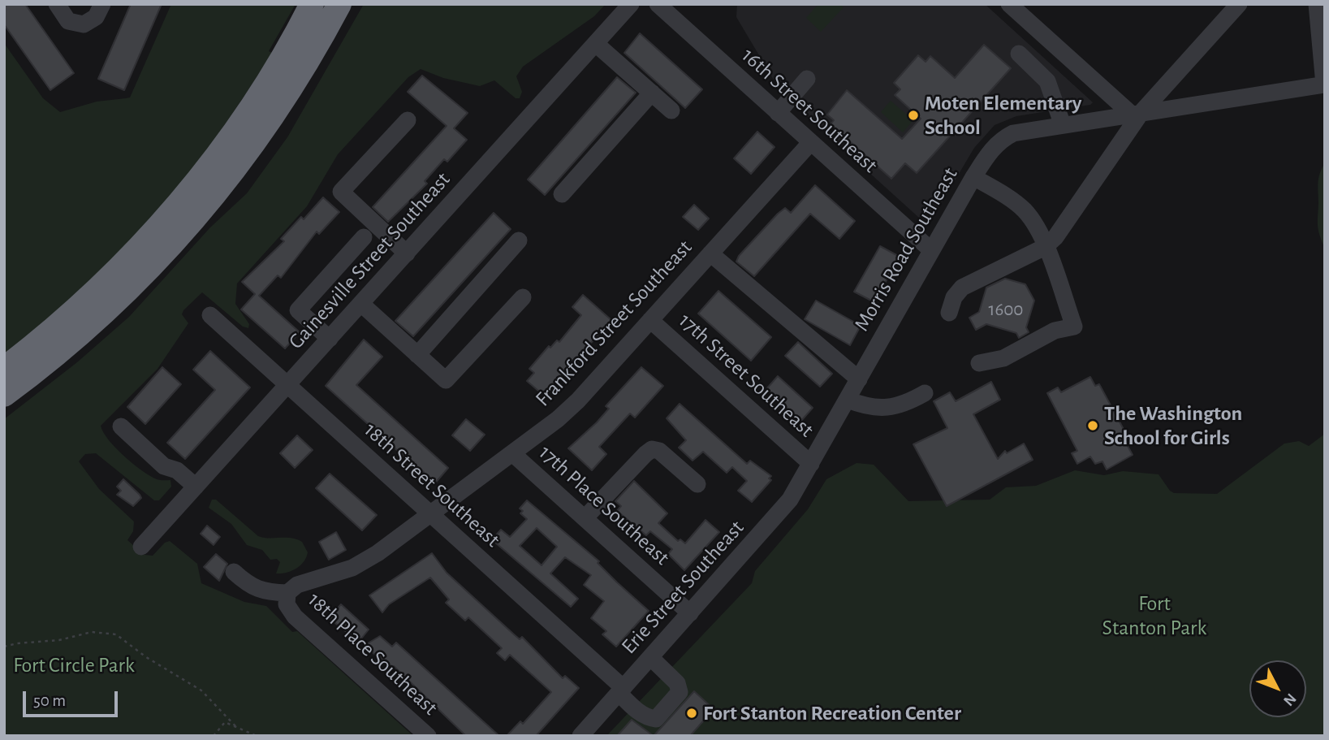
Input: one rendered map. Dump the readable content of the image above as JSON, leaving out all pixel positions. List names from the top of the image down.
{
  "streets": {
    "street": [
      "16th Street Southeast",
      "Morris Road Southeast",
      "Gainesville Street Southeast",
      "Frankford Street Southeast",
      "17th Street Southeast",
      "18th Street Southeast",
      "17th Place Southeast",
      "Erie Street Southeast",
      "18th Place Southeast"
    ]
  },
  "crossings": [
    ["16th Street Southeast", "Morris Road Southeast"],
    ["16th Street Southeast", "Frankford Street Southeast"],
    ["Morris Road Southeast", "17th Street Southeast"],
    ["Morris Road Southeast", "Erie Street Southeast"],
    ["Gainesville Street Southeast", "18th Street Southeast"],
    ["Frankford Street Southeast", "17th Street Southeast"],
    ["Frankford Street Southeast", "18th Street Southeast"],
    ["Frankford Street Southeast", "17th Place Southeast"],
    ["17th Street Southeast", "Erie Street Southeast"],
    ["18th Street Southeast", "Erie Street Southeast"],
    ["17th Place Southeast", "Erie Street Southeast"]
  ],
  "parks": ["Fort Stanton Park", "Fort Circle Park"],
  "places": ["Moten Elementary School", "The Washington School for Girls", "Fort Stanton Recreation Center"],
  "house_numbers": ["1600"],
  "scale_bar": "50 m",
  "north": "bottom right"
}
